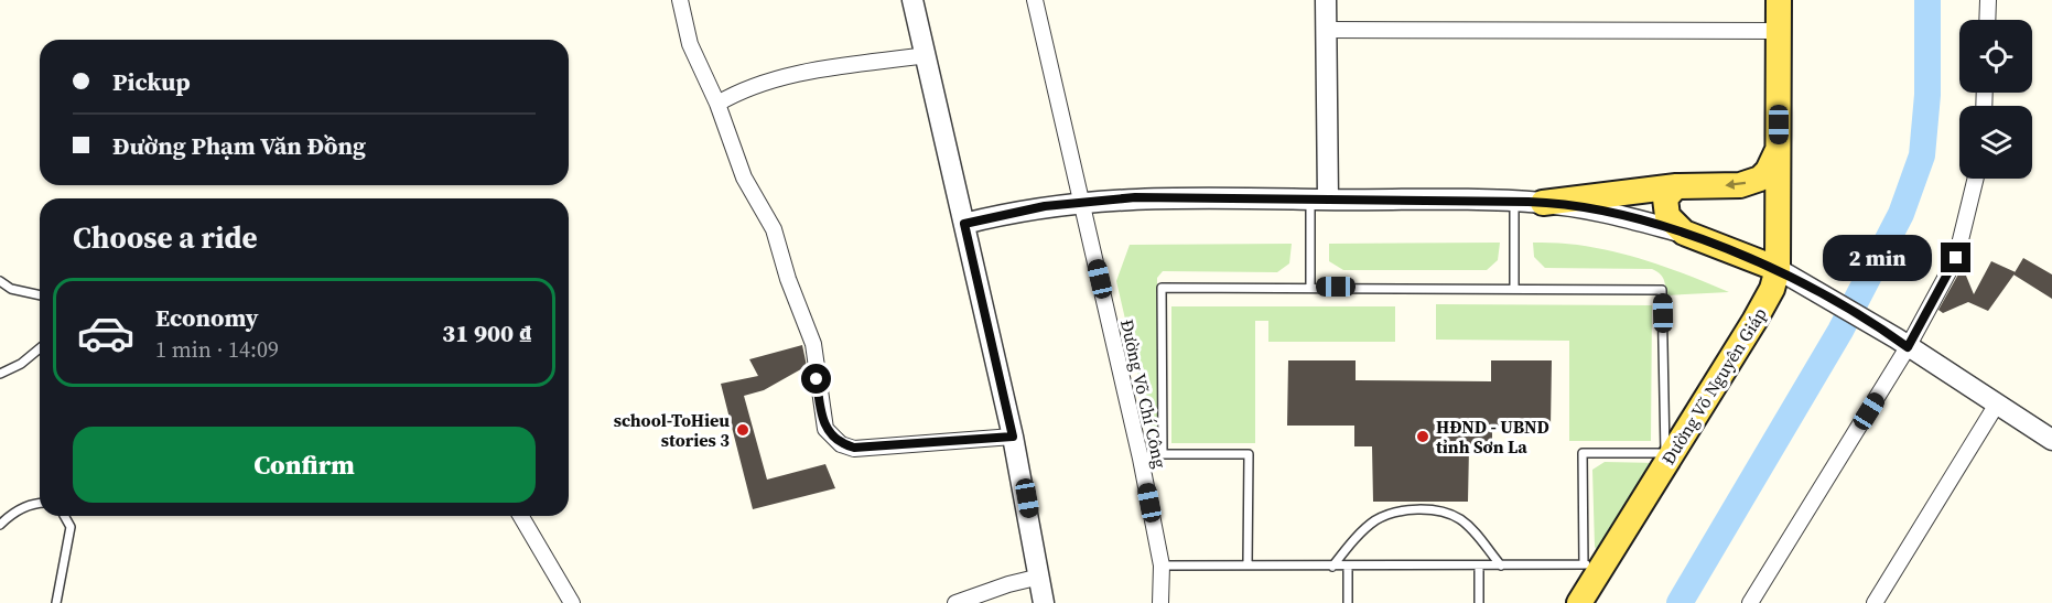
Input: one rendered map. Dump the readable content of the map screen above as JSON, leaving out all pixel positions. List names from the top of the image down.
{
  "streets": {
    "main road": ["Đường Võ Nguyên Giáp"],
    "street": ["Đường Võ Chí Công"]
  },
  "places": ["school-ToHieu stories 3", "HĐND - UBND tỉnh Sơn La"],
  "page": {
    "banner": ["Pickup", "Đường Phạm Văn Đồng"],
    "heading": "Choose a ride",
    "bubble": "2 min",
    "list": [
      {
        "name": "Economy",
        "note": "1 min · 14:09",
        "value": "31 900 ₫"
      }
    ],
    "buttons": "Confirm"
  }
}
